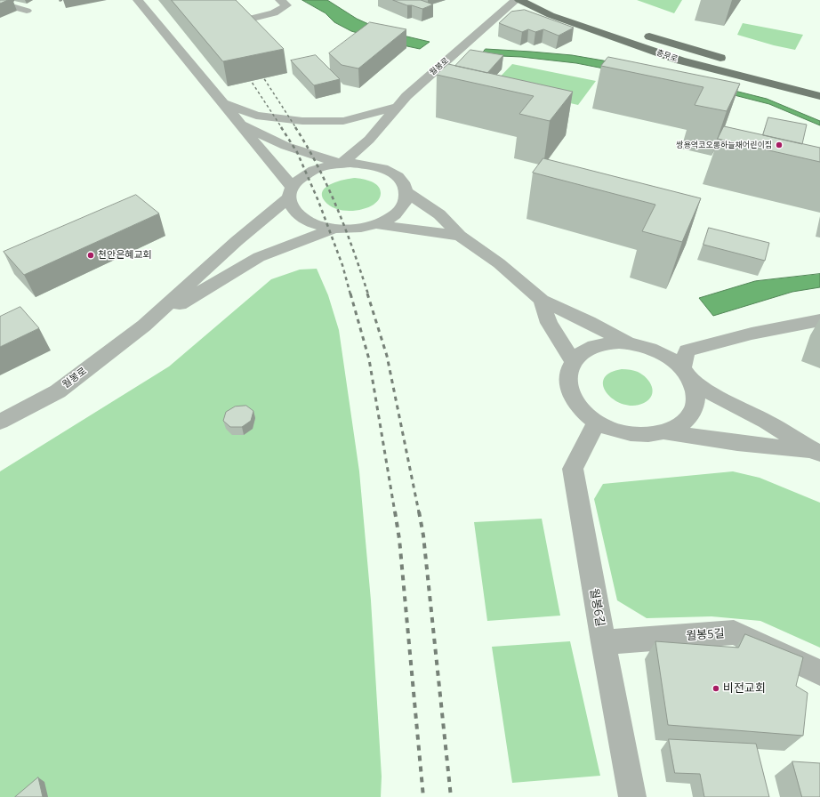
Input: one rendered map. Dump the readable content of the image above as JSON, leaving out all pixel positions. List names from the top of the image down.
{
  "streets": {
    "main road": ["충무로"],
    "street": ["월봉로", "월봉6길", "월봉5길"]
  },
  "crossings": [
    ["월봉6길", "월봉5길"]
  ],
  "places": ["쌍용역코오롱하늘채어린이집", "천안은혜교회", "비전교회"]
}
